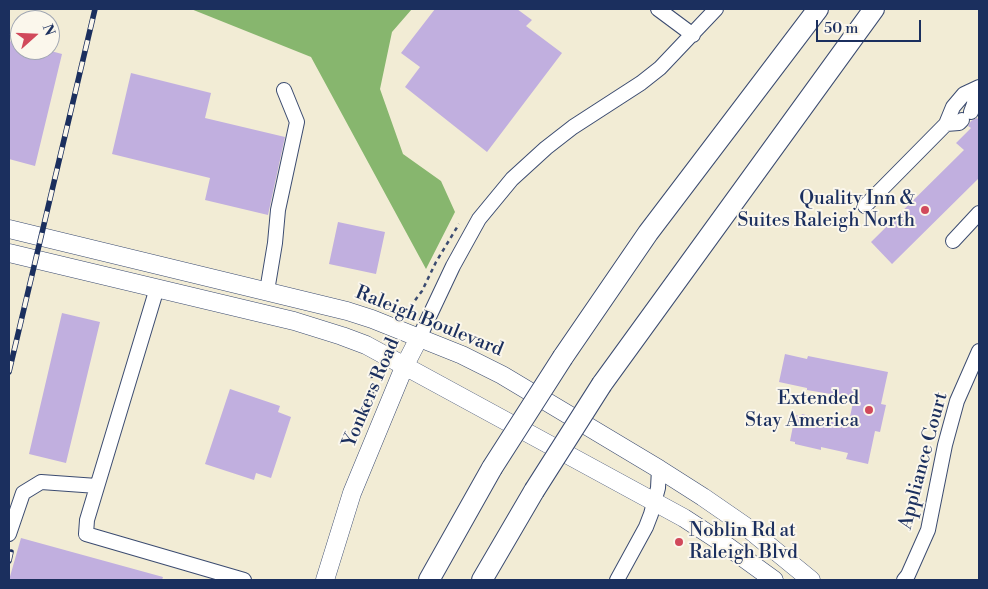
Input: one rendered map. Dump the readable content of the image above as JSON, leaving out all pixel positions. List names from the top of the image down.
{
  "streets": {
    "main road": ["Raleigh Boulevard", "Yonkers Road"],
    "street": ["Appliance Court"]
  },
  "crossings": [
    ["Raleigh Boulevard", "Yonkers Road"]
  ],
  "places": ["Quality Inn & Suites Raleigh North", "Extended Stay America", "Noblin Rd at Raleigh Blvd"],
  "scale_bar": "50 m",
  "north": "right"
}
